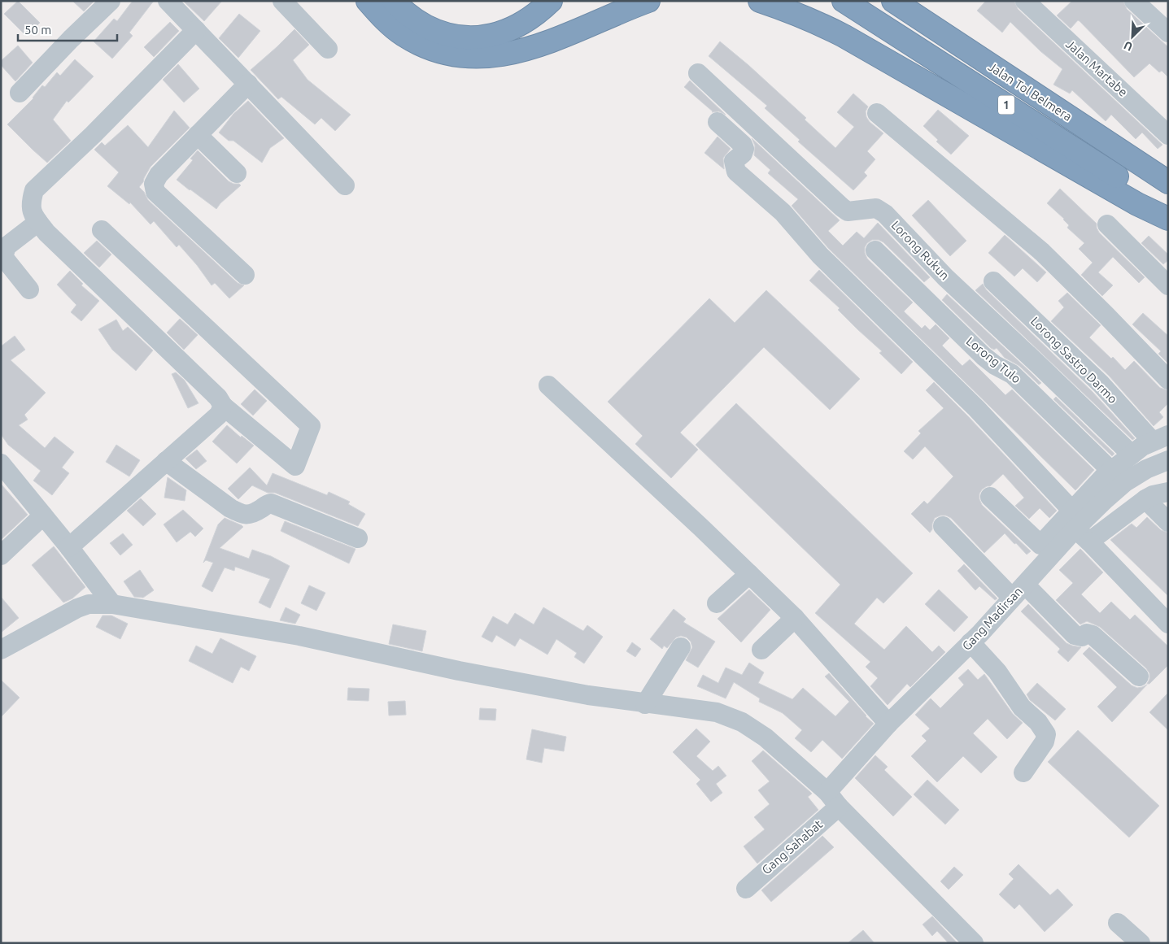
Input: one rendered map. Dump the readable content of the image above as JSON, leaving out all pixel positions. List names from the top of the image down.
{
  "streets": {
    "highway": ["Jalan Tol Belmera", "1"],
    "street": [
      "Jalan Martabe",
      "Lorong Rukun",
      "Lorong Tulo",
      "Lorong Sastro Darmo",
      "Gang Madirsan",
      "Gang Sahabat"
    ]
  },
  "crossings": [
    ["Gang Madirsan", "Gang Sahabat"]
  ],
  "scale_bar": "50 m",
  "north": "bottom left"
}
